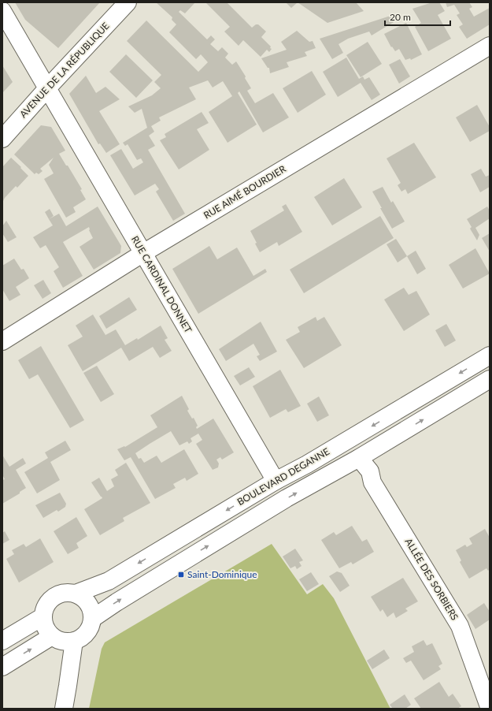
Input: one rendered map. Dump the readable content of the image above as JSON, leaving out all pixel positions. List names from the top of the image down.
{
  "streets": {
    "street": [
      "AVENUE DE LA RÉPUBLIQUE",
      "RUE AIMÉ BOURDIER",
      "RUE CARDINAL DONNET",
      "BOULEVARD DEGANNE",
      "ALLÉE DES SORBIERS"
    ]
  },
  "crossings": [
    ["AVENUE DE LA RÉPUBLIQUE", "RUE CARDINAL DONNET"],
    ["RUE AIMÉ BOURDIER", "RUE CARDINAL DONNET"],
    ["RUE CARDINAL DONNET", "BOULEVARD DEGANNE"]
  ],
  "places": {
    "transit": ["Saint-Dominique"]
  },
  "scale_bar": "20 m"
}
